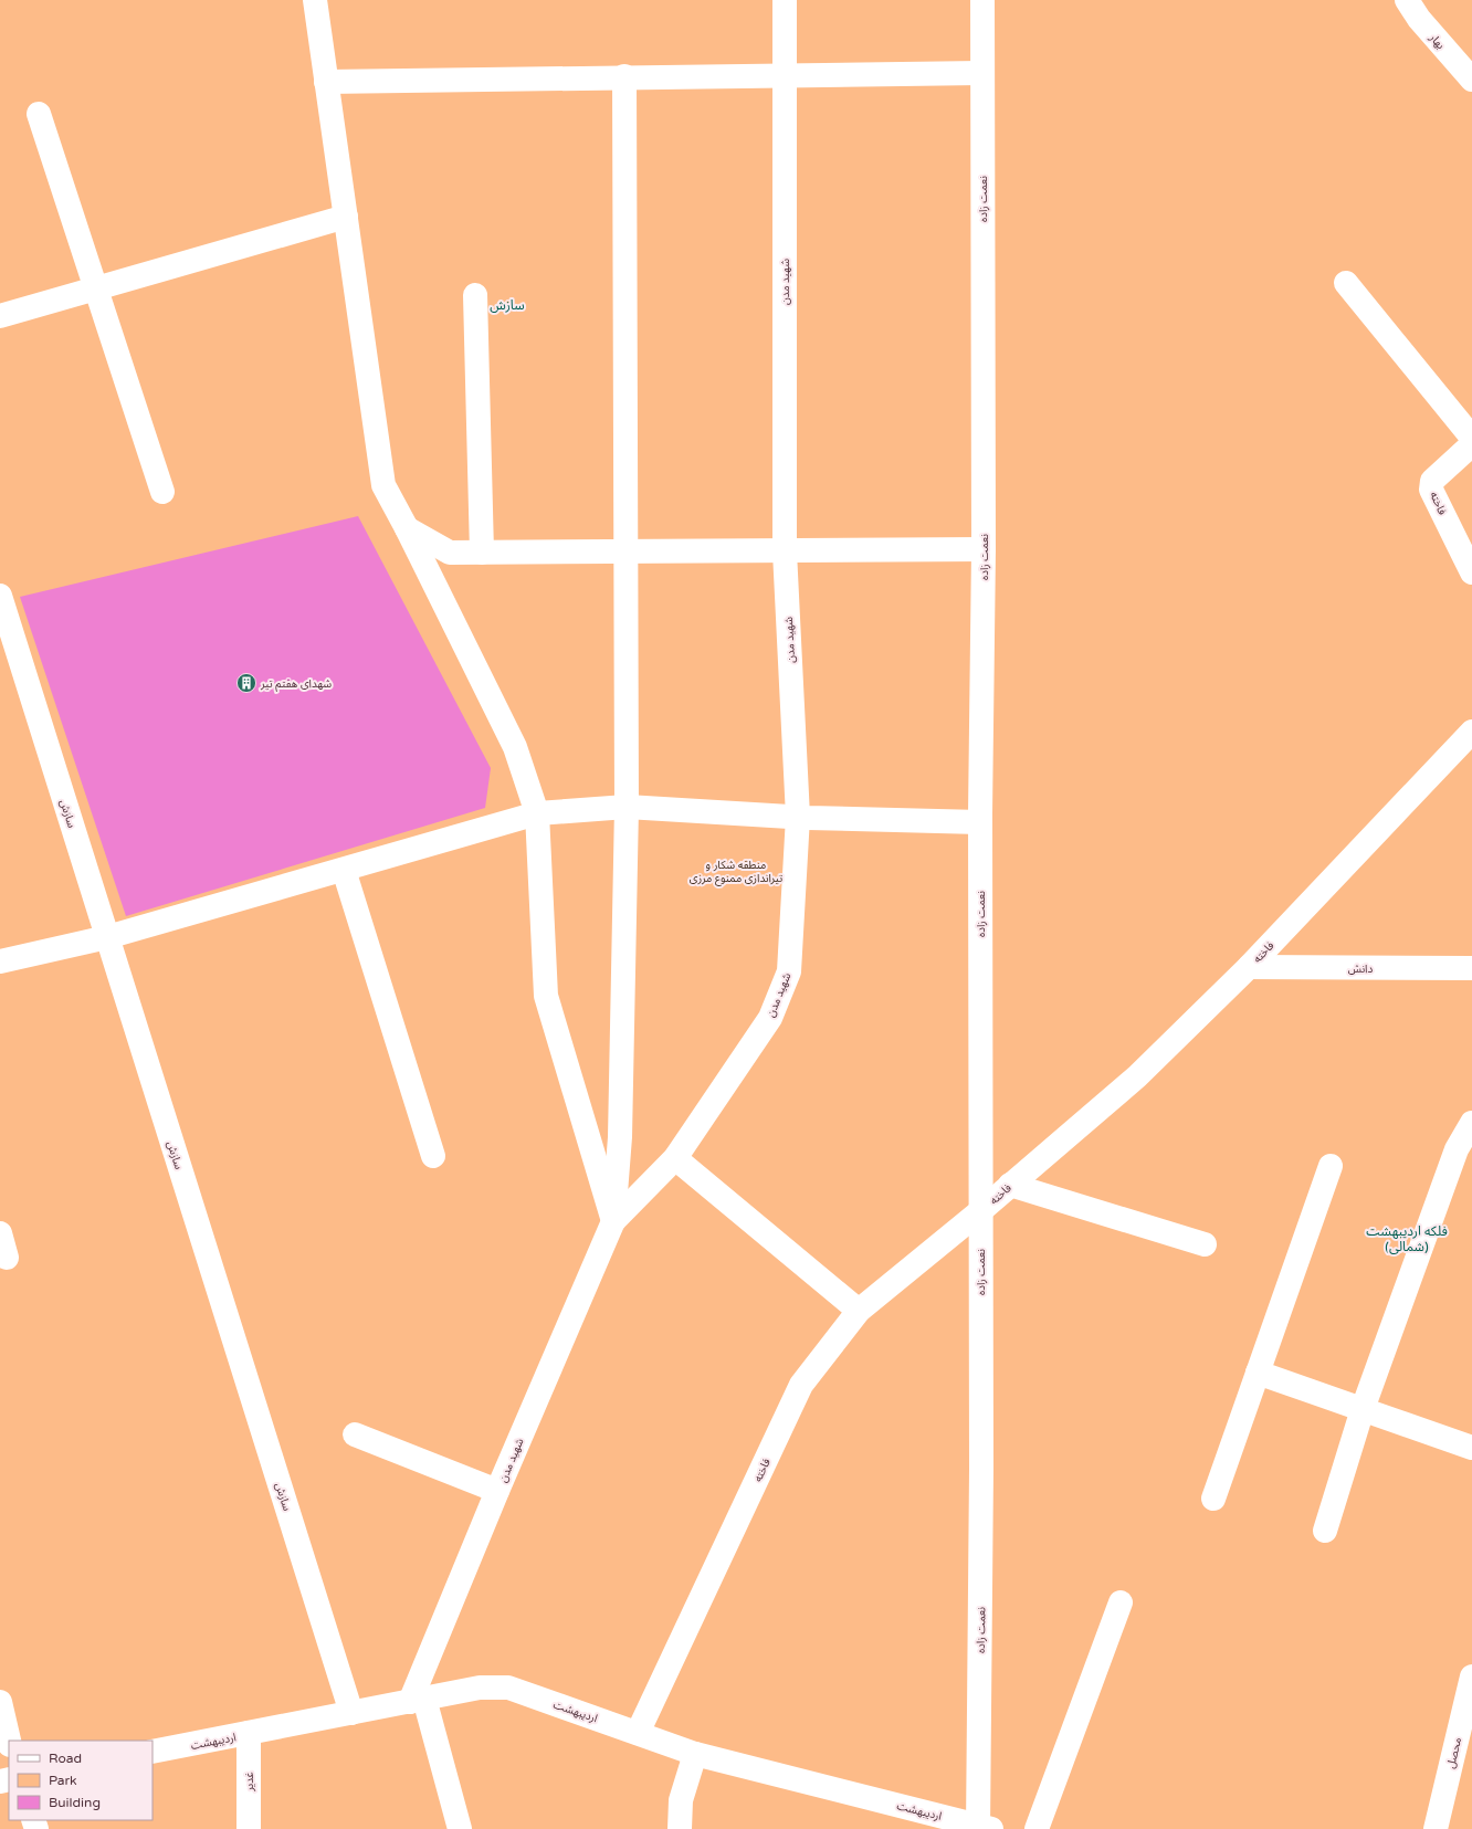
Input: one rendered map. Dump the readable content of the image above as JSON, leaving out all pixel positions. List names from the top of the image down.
{
  "streets": {
    "street": [
      "بهار",
      "نعمت زاده",
      "شهید مدن",
      "فاخته",
      "سازش",
      "دانش",
      "اردیبهشت",
      "محصل",
      "غدیر"
    ]
  },
  "crossings": [
    ["نعمت زاده", "فاخته"],
    ["نعمت زاده", "اردیبهشت"],
    ["شهید مدن", "اردیبهشت"],
    ["فاخته", "دانش"],
    ["فاخته", "اردیبهشت"],
    ["سازش", "اردیبهشت"],
    ["اردیبهشت", "غدیر"]
  ],
  "districts": ["سازش", "فلکه اردیبهشت (شمالی)"],
  "parks": ["منطقه شکار و تیراندازی ممنوع مرزی"],
  "places": {
    "building": ["شهدای هفتم تیر"]
  },
  "legend": ["Road", "Park", "Building"]
}
